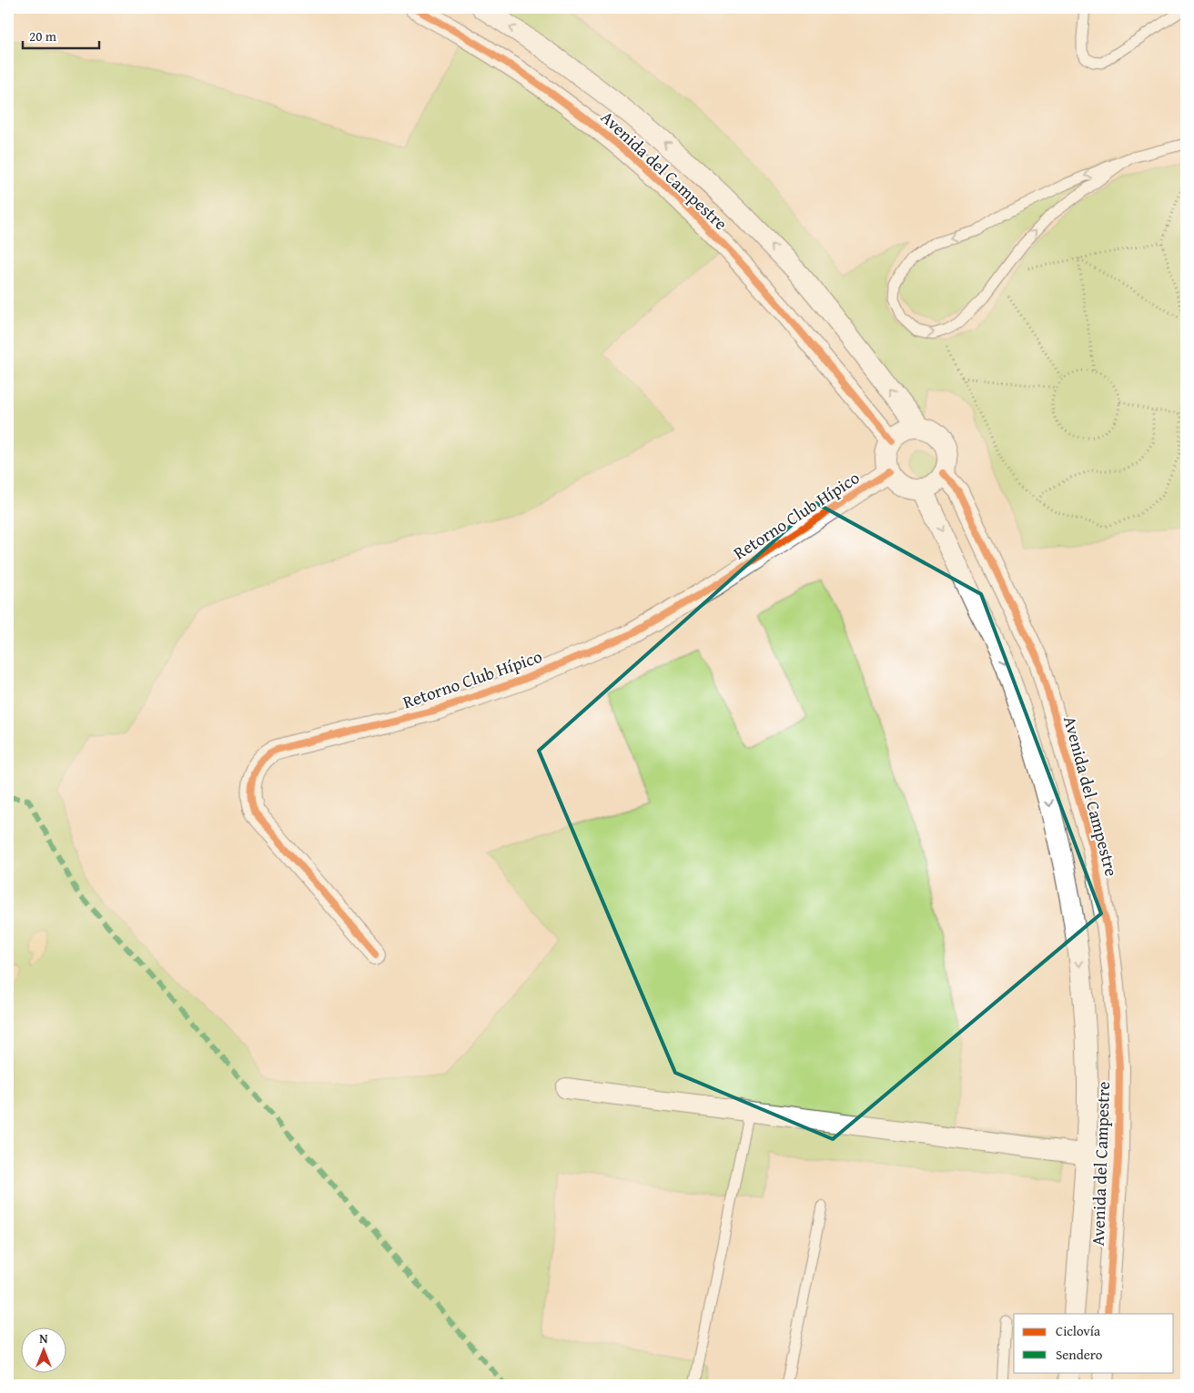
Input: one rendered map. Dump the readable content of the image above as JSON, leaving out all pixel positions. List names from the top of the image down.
{
  "streets": {
    "street": ["Avenida del Campestre", "Retorno Club Hípico"]
  },
  "crossings": [
    ["Avenida del Campestre", "Retorno Club Hípico"]
  ],
  "legend": ["Ciclovía", "Sendero"],
  "scale_bar": "20 m",
  "north": "top"
}
